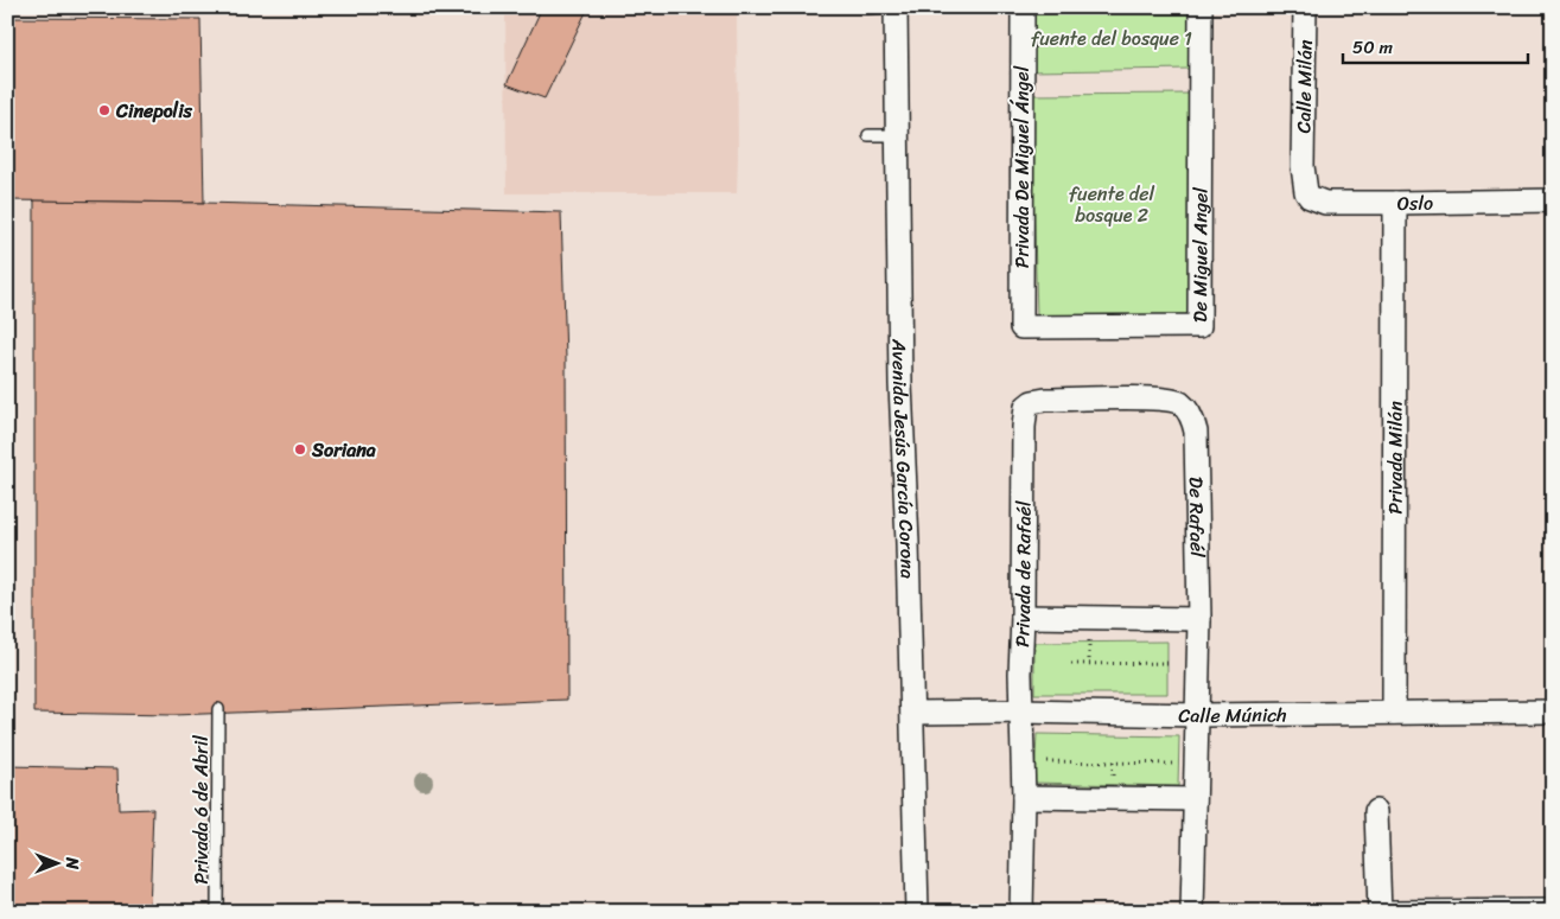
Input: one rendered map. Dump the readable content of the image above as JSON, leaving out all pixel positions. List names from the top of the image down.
{
  "streets": {
    "street": [
      "Calle Milán",
      "Privada De Miguel Ángel",
      "Oslo",
      "De Miguel Angel",
      "Privada Milán",
      "Avenida Jesús García Corona",
      "De Rafaél",
      "Privada de Rafaél",
      "Calle Múnich"
    ],
    "lane": ["Privada 6 de Abril"]
  },
  "crossings": [
    ["Calle Milán", "Oslo"],
    ["Privada De Miguel Ángel", "De Miguel Angel"],
    ["Oslo", "Privada Milán"],
    ["Privada Milán", "Calle Múnich"],
    ["Avenida Jesús García Corona", "Calle Múnich"],
    ["De Rafaél", "Privada de Rafaél"],
    ["De Rafaél", "Calle Múnich"],
    ["Privada de Rafaél", "Calle Múnich"]
  ],
  "parks": ["fuente del bosque 1", "fuente del bosque 2"],
  "places": ["Cinepolis", "Soriana"],
  "scale_bar": "50 m",
  "north": "right"
}
